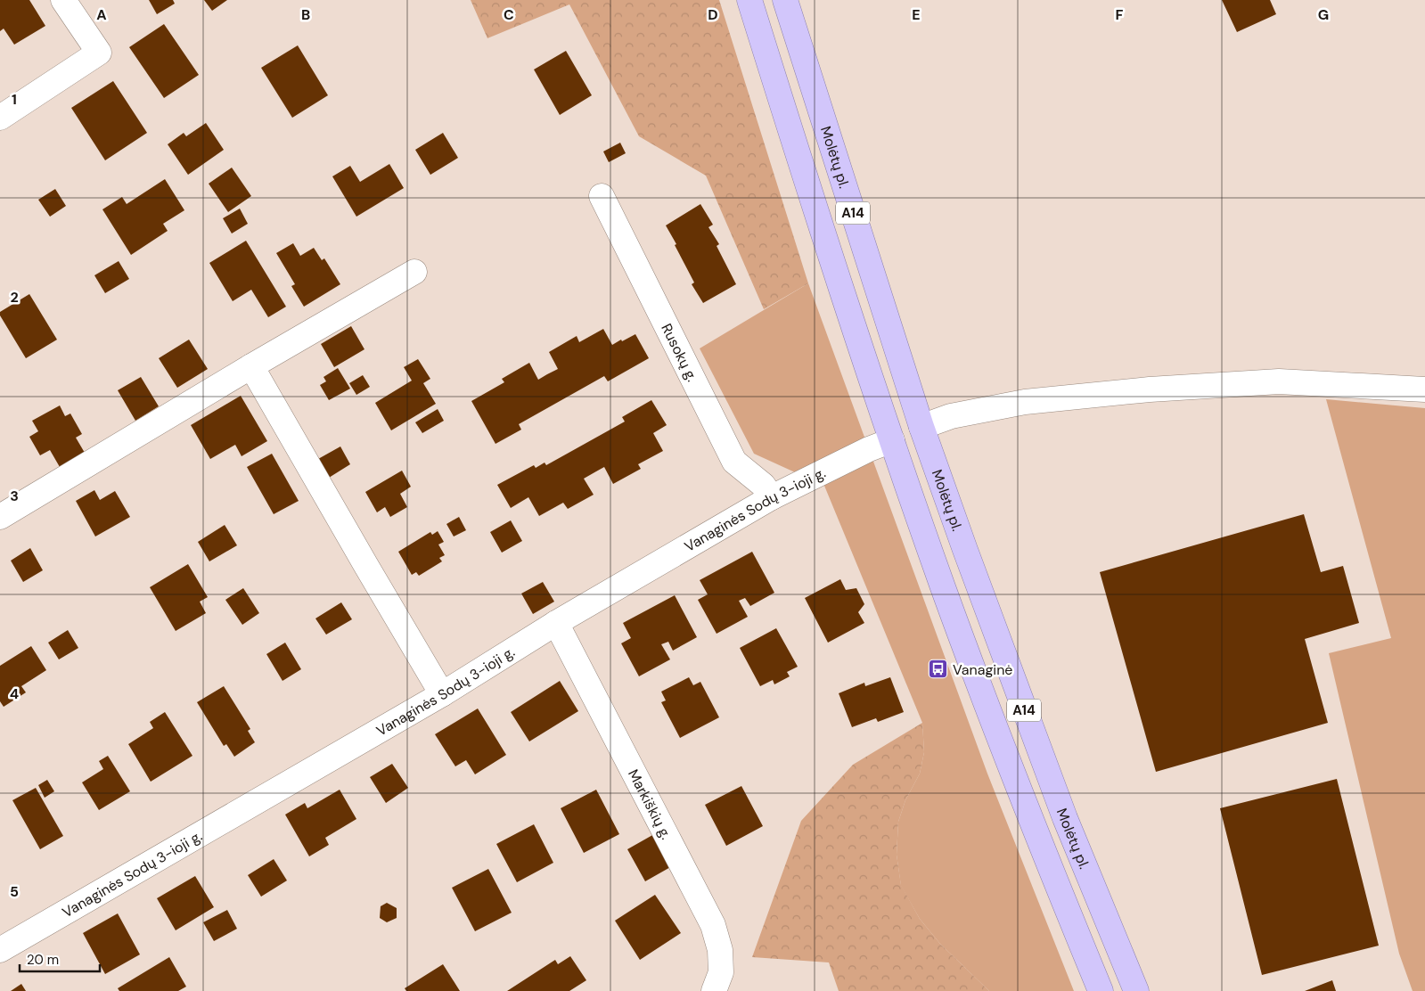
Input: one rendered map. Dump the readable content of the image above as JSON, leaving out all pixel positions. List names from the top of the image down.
{
  "streets": {
    "highway": ["Molėtų pl.", "A14"],
    "street": ["Rusokų g.", "Vanaginės Sodų 3-ioji g.", "Markiškių g."]
  },
  "crossings": [
    ["A14", "Vanaginės Sodų 3-ioji g."],
    ["Rusokų g.", "Vanaginės Sodų 3-ioji g."],
    ["Vanaginės Sodų 3-ioji g.", "Markiškių g."]
  ],
  "places": {
    "bus stop": ["Vanaginė"]
  },
  "scale_bar": "20 m",
  "grid": {
    "columns": [
      "A",
      "B",
      "C",
      "D",
      "E",
      "F",
      "G"
    ],
    "rows": [
      "1",
      "2",
      "3",
      "4",
      "5"
    ]
  }
}
